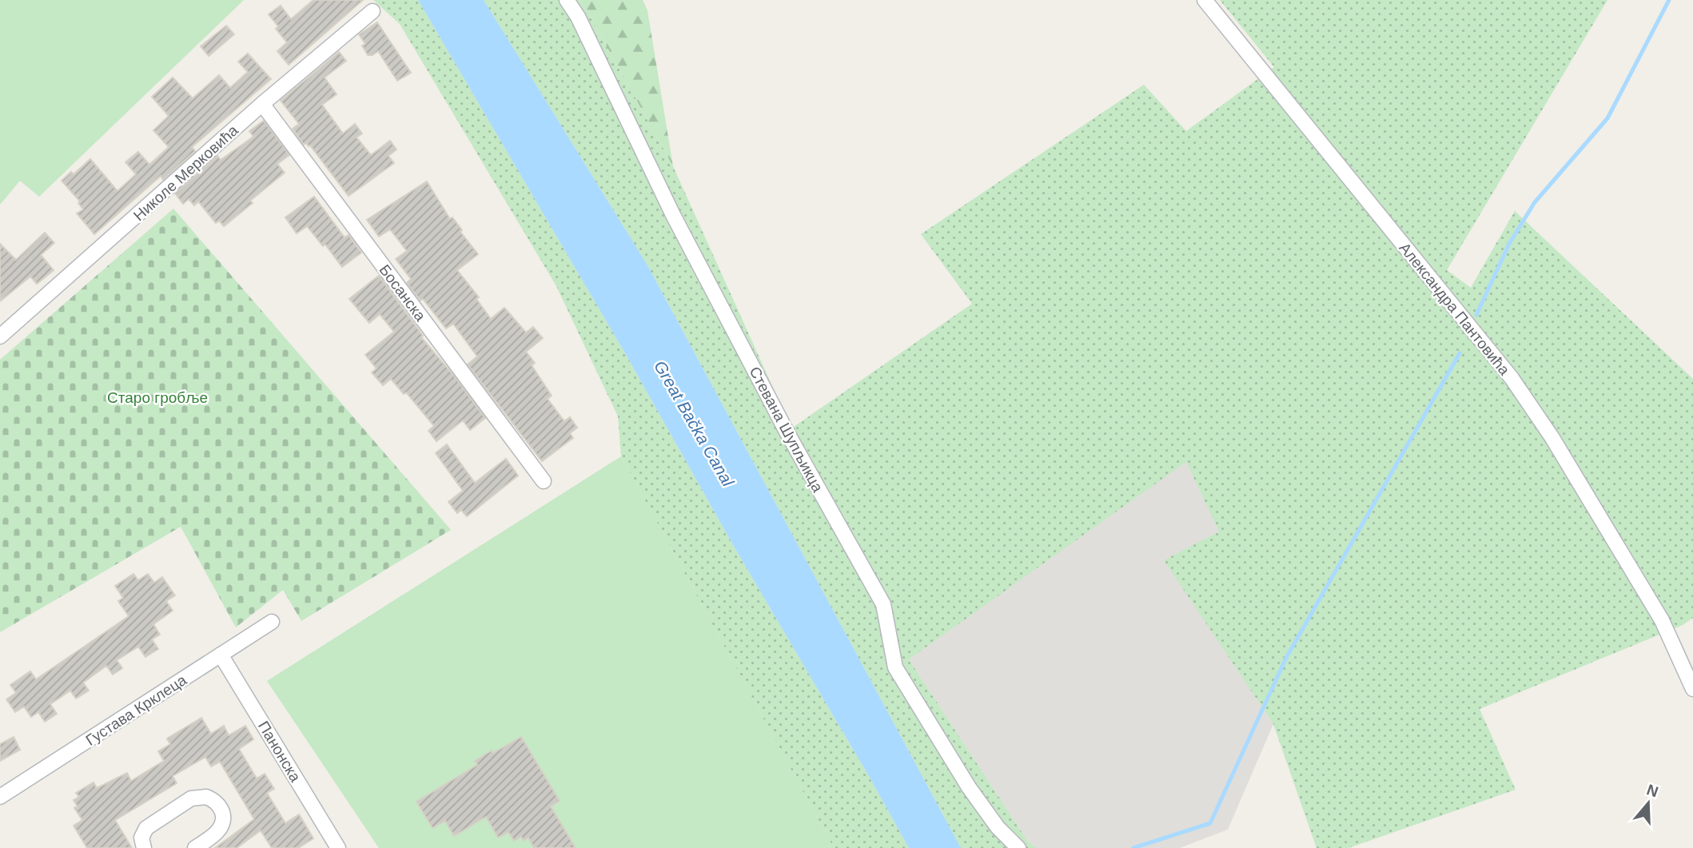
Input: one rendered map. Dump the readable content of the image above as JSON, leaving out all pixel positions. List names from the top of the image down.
{
  "streets": {
    "street": [
      "Николе Мерковића",
      "Босанска",
      "Александра Пантовића",
      "Стевана Шупљикца",
      "Густава Крклеца",
      "Панонска"
    ]
  },
  "crossings": [
    ["Николе Мерковића", "Босанска"],
    ["Густава Крклеца", "Панонска"]
  ],
  "water": ["Great Bačka Canal"],
  "parks": ["Старо гробље"],
  "north": "top"
}
